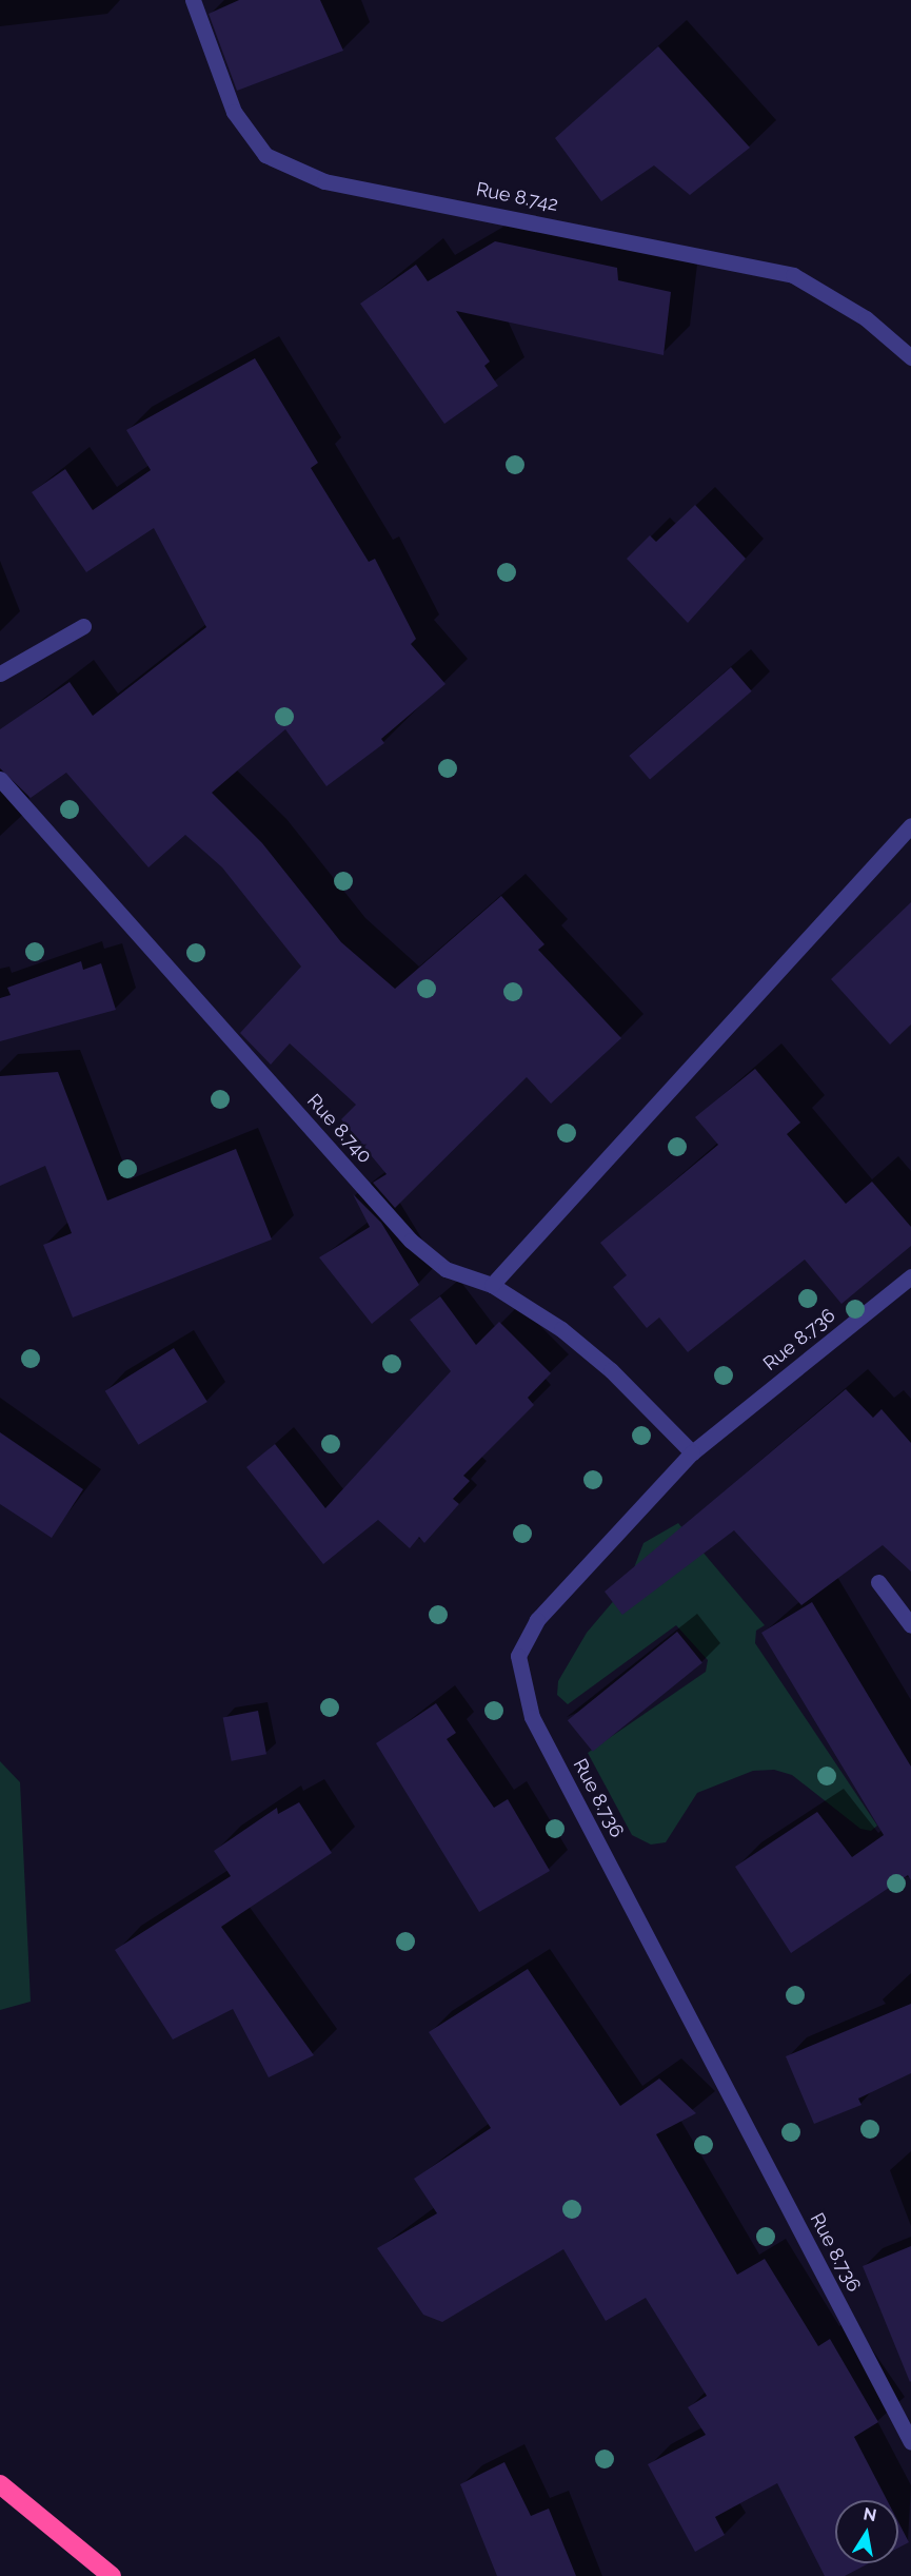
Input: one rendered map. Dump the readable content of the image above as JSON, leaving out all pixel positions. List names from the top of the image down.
{
  "streets": {
    "street": ["Rue 8.742", "Rue 8.740", "Rue 8.736"]
  },
  "crossings": [
    ["Rue 8.740", "Rue 8.736"]
  ],
  "north": "top"
}
